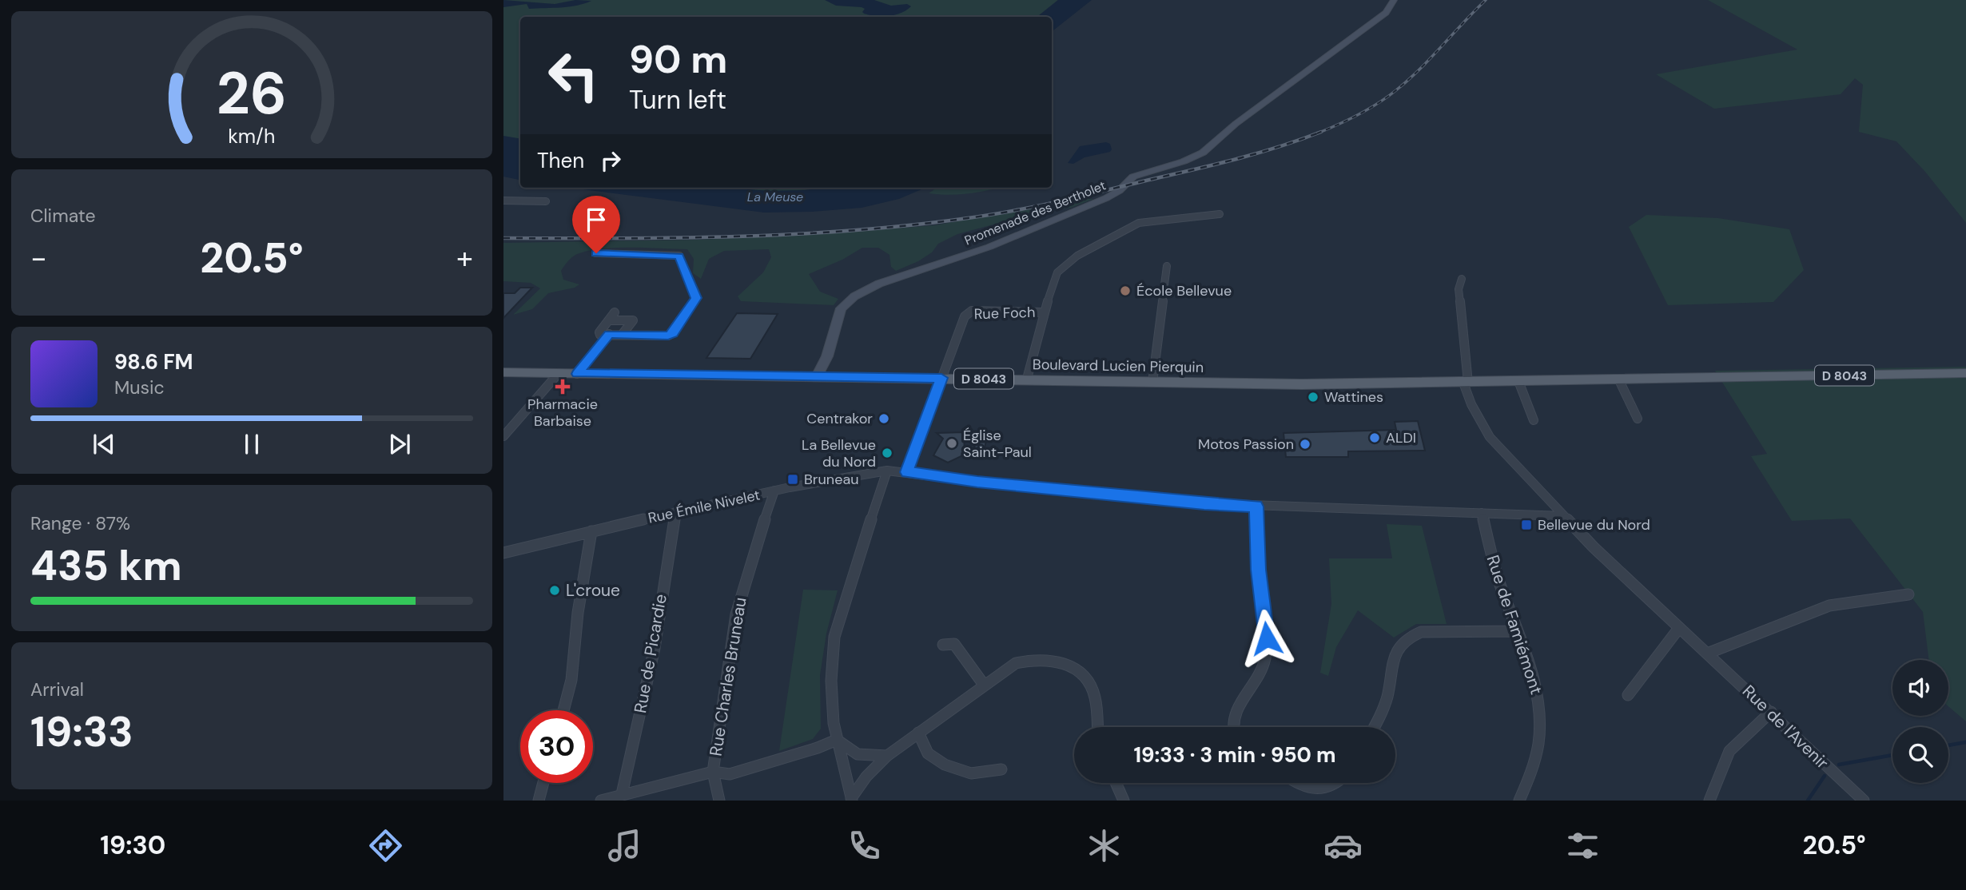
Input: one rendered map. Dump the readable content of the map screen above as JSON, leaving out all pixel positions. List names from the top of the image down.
{
  "streets": {
    "main road": ["Boulevard Lucien Pierquin", "D 8043"],
    "street": [
      "Promenade des Bertholet",
      "Rue Foch",
      "Rue Émile Nivelet",
      "Rue de Famiémont",
      "Rue de Picardie",
      "Rue Charles Bruneau",
      "Rue de l'Avenir"
    ]
  },
  "crossings": [
    ["Promenade des Bertholet", "Boulevard Lucien Pierquin"],
    ["Rue Foch", "Boulevard Lucien Pierquin"],
    ["Rue Foch", "Rue Émile Nivelet"],
    ["Boulevard Lucien Pierquin", "D 8043"],
    ["Boulevard Lucien Pierquin", "Rue de l'Avenir"],
    ["D 8043", "Rue de l'Avenir"],
    ["Rue Émile Nivelet", "Rue de Famiémont"],
    ["Rue Émile Nivelet", "Rue de Picardie"],
    ["Rue Émile Nivelet", "Rue Charles Bruneau"],
    ["Rue Émile Nivelet", "Rue de l'Avenir"]
  ],
  "water": ["La Meuse"],
  "places": {
    "other": [
      "École Bellevue",
      "Wattines",
      "Centrakor",
      "ALDI",
      "Église Saint-Paul",
      "Motos Passion",
      "La Bellevue du Nord",
      "L'croue"
    ],
    "health": ["Pharmacie Barbaise"],
    "transit": ["Bruneau", "Bellevue du Nord"]
  },
  "page": {
    "turn": ["90 m", "Turn left"],
    "then": "Then",
    "tile": [
      "Climate",
      ["Range · 87%", "435 km"],
      ["Arrival", "19:33"]
    ],
    "heat": ["−", "20.5°", "+"],
    "song": ["98.6 FM", "Music"],
    "limit": "30",
    "trip": "19:33 · 3 min · 950 m",
    "tabs": ["19:30", "20.5°"],
    "gauge": ["26", "km/h"]
  }
}
